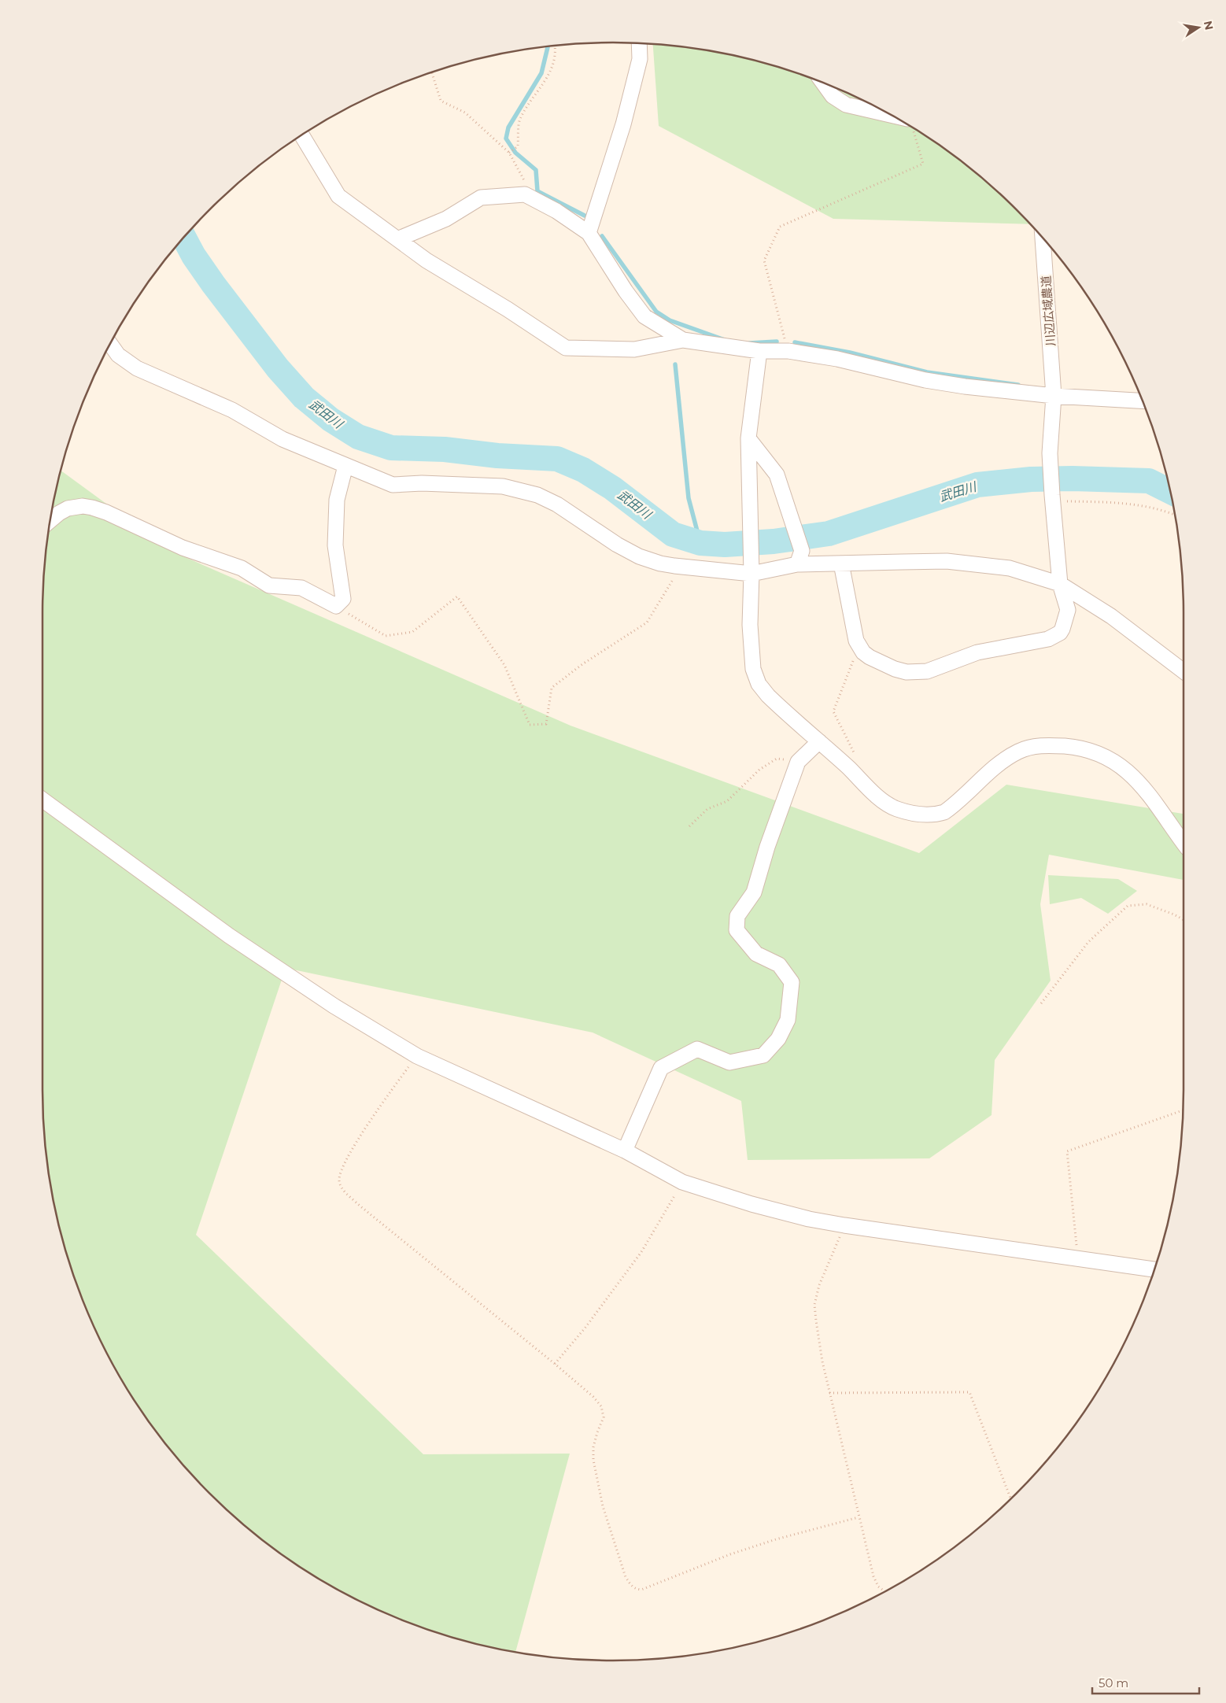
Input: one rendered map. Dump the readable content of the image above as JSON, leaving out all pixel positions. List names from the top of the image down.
{
  "streets": {
    "street": ["川辺広域農道"]
  },
  "water": ["武田川"],
  "scale_bar": "50 m",
  "north": "right"
}
